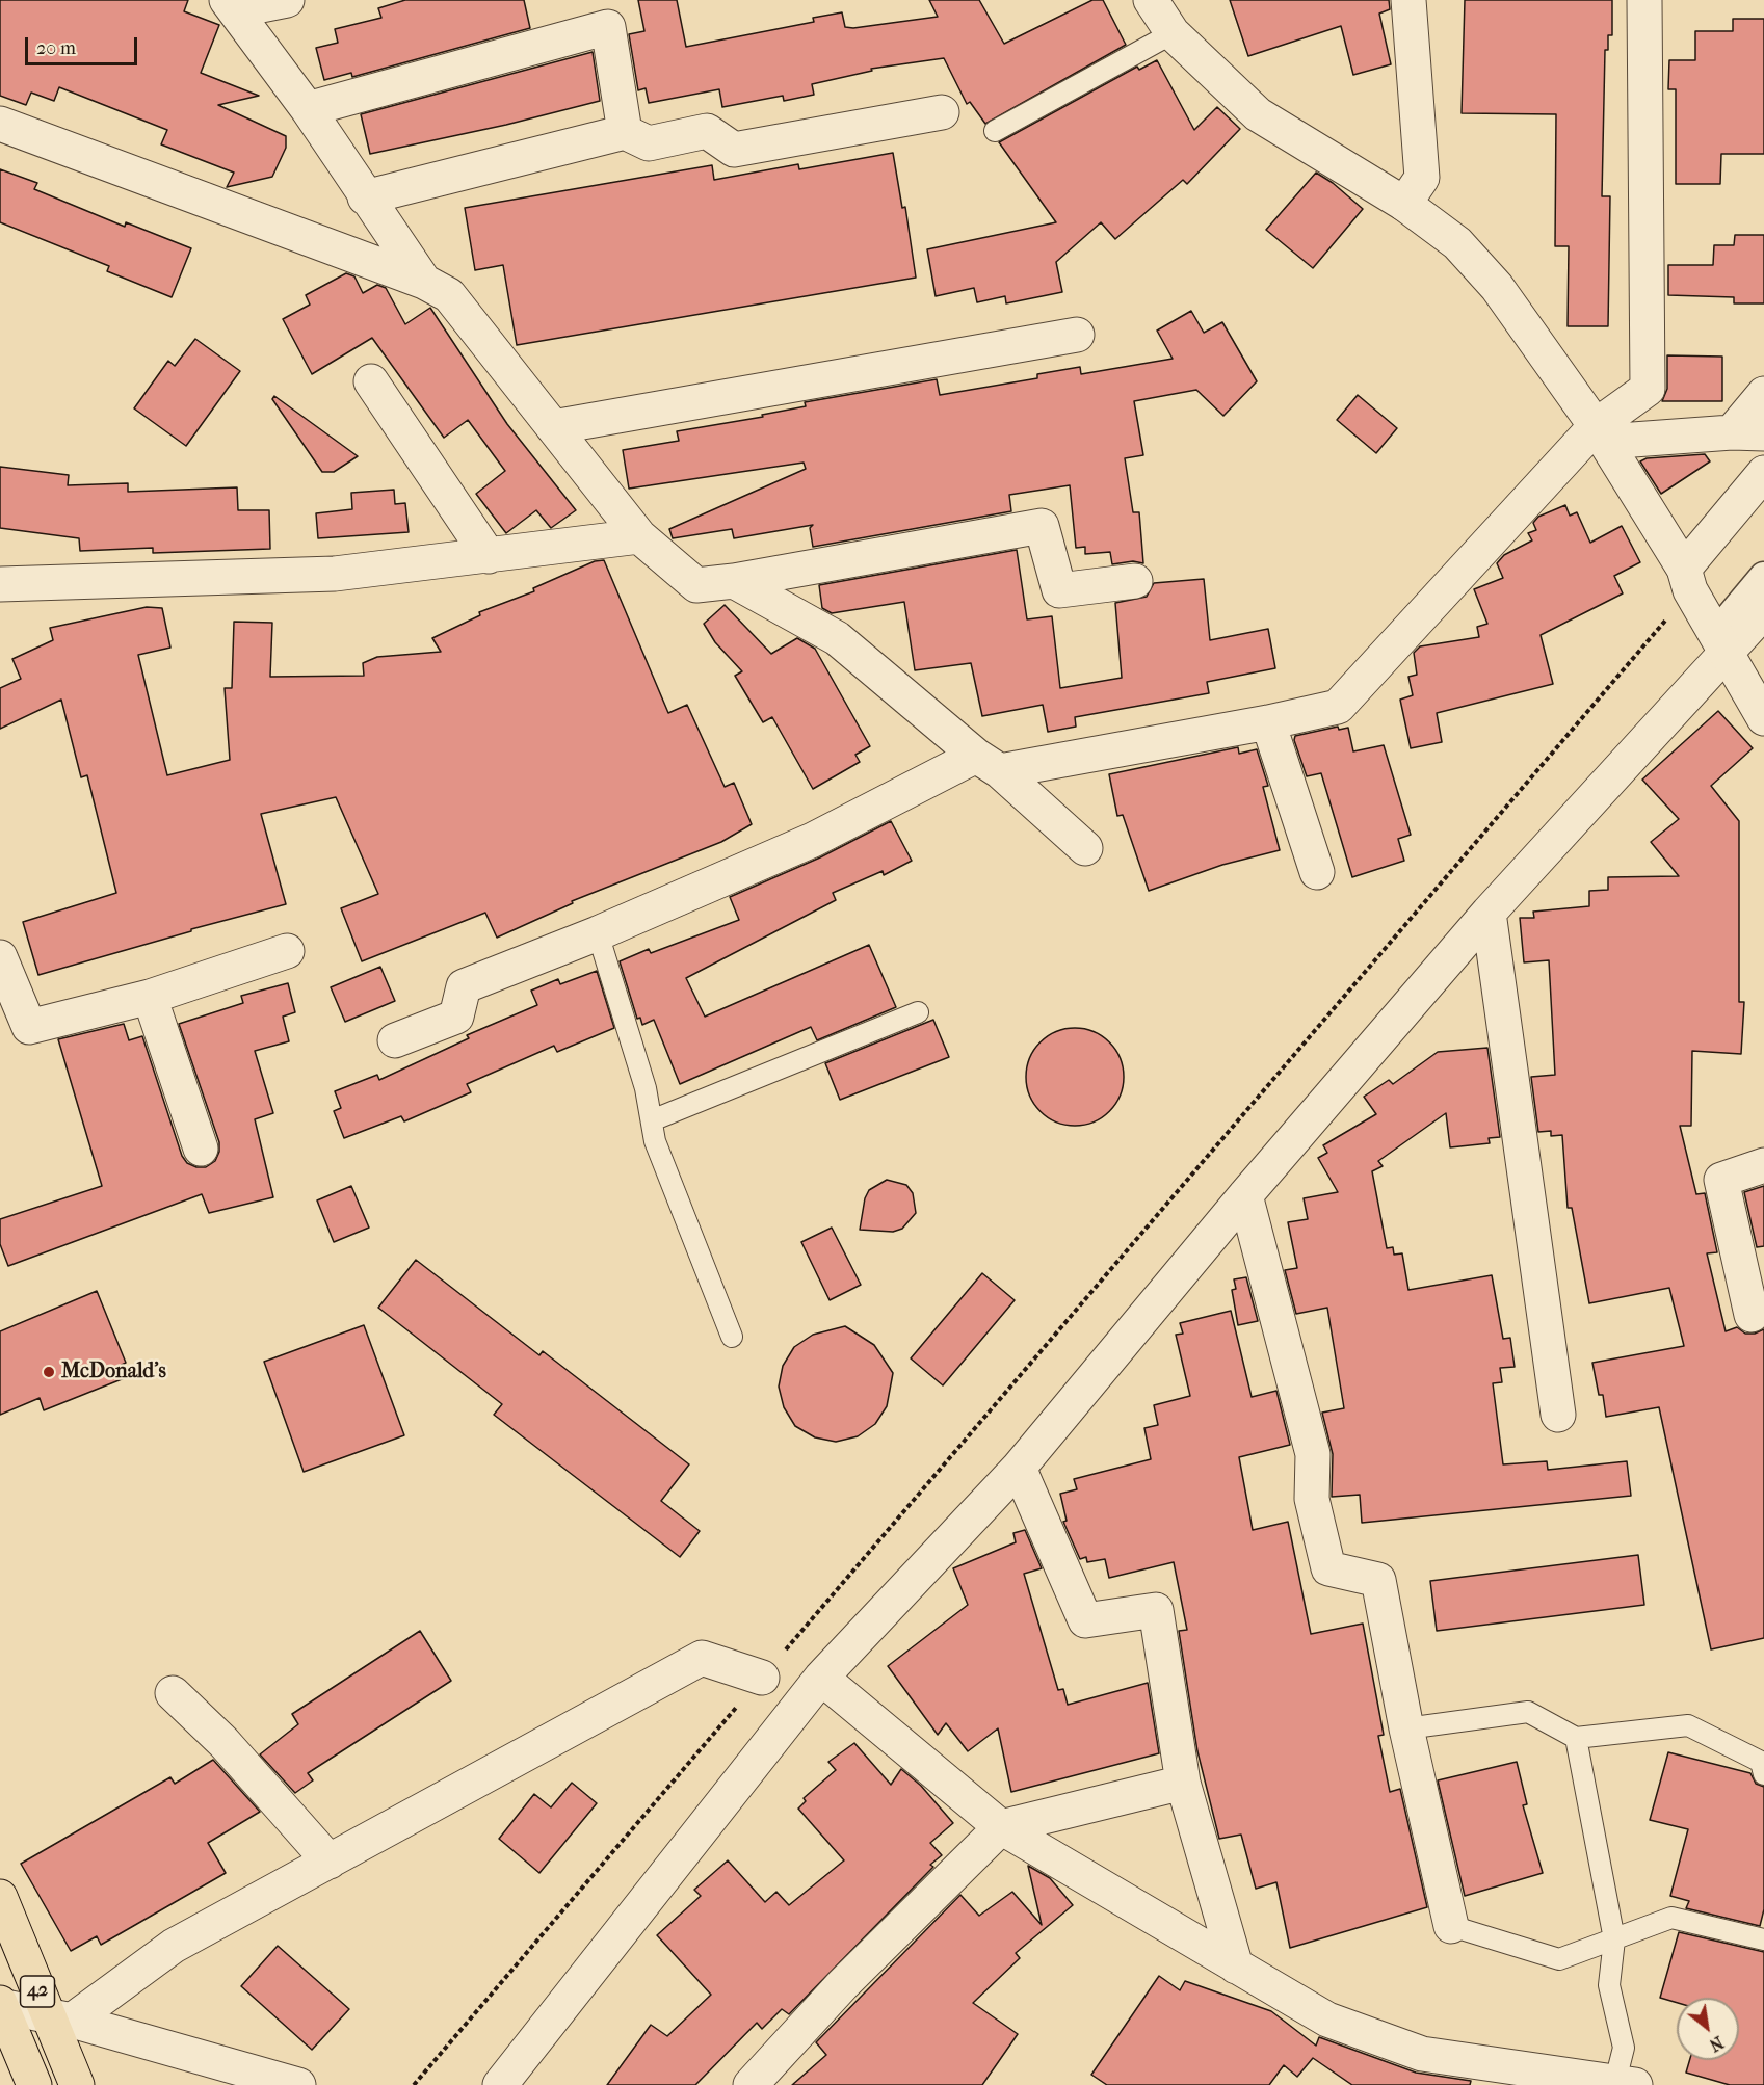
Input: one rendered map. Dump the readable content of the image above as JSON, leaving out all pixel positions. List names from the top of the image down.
{
  "streets": {
    "main road": ["42"]
  },
  "places": ["McDonald's"],
  "scale_bar": "20 m",
  "north": "bottom right"
}
